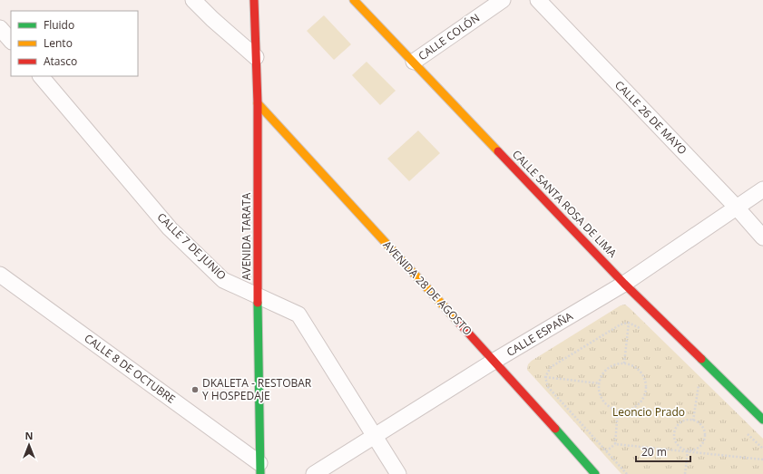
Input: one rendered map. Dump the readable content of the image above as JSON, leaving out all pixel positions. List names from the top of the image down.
{
  "streets": {
    "street": [
      "CALLE COLÓN",
      "CALLE 26 DE MAYO",
      "CALLE SANTA ROSA DE LIMA",
      "AVENIDA TARATA",
      "CALLE 7 DE JUNIO",
      "AVENIDA 28 DE AGOSTO",
      "CALLE ESPAÑA",
      "CALLE 8 DE OCTUBRE"
    ]
  },
  "crossings": [
    ["CALLE COLÓN", "CALLE SANTA ROSA DE LIMA"],
    ["CALLE 26 DE MAYO", "CALLE ESPAÑA"],
    ["CALLE SANTA ROSA DE LIMA", "CALLE ESPAÑA"],
    ["AVENIDA TARATA", "CALLE 7 DE JUNIO"],
    ["AVENIDA TARATA", "AVENIDA 28 DE AGOSTO"],
    ["AVENIDA TARATA", "CALLE 8 DE OCTUBRE"],
    ["CALLE 7 DE JUNIO", "CALLE ESPAÑA"],
    ["AVENIDA 28 DE AGOSTO", "CALLE ESPAÑA"]
  ],
  "parks": ["Leoncio Prado"],
  "places": ["DKALETA - RESTOBAR Y HOSPEDAJE"],
  "legend": ["Fluido", "Lento", "Atasco"],
  "scale_bar": "20 m",
  "north": "top"
}
